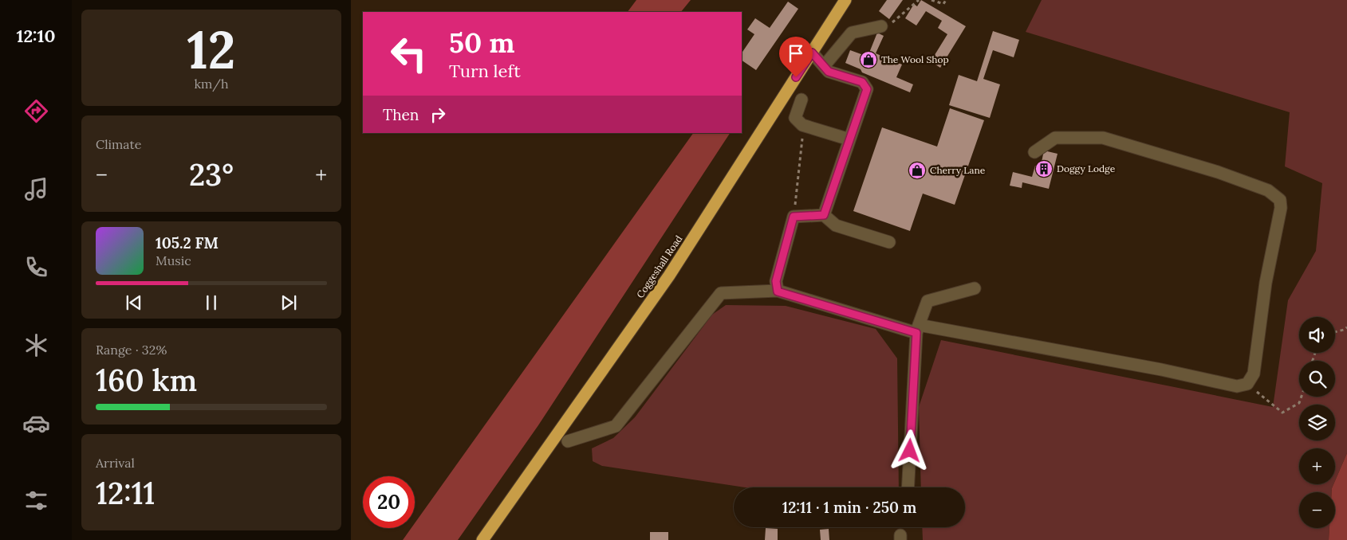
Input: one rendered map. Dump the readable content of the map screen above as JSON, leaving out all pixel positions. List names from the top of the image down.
{
  "streets": {
    "highway": ["Coggeshall Road"]
  },
  "places": {
    "shop": ["The Wool Shop", "Cherry Lane"],
    "building": ["Doggy Lodge"]
  },
  "page": {
    "tabs": "12:10",
    "tile": [
      ["12", "km/h"],
      "Climate",
      ["Range · 32%", "160 km"],
      ["Arrival", "12:11"]
    ],
    "turn": ["50 m", "Turn left"],
    "then": "Then",
    "heat": ["−", "23°", "+"],
    "song": ["105.2 FM", "Music"],
    "map_buttons": ["+", "−"],
    "limit": "20",
    "trip": "12:11 · 1 min · 250 m"
  }
}
